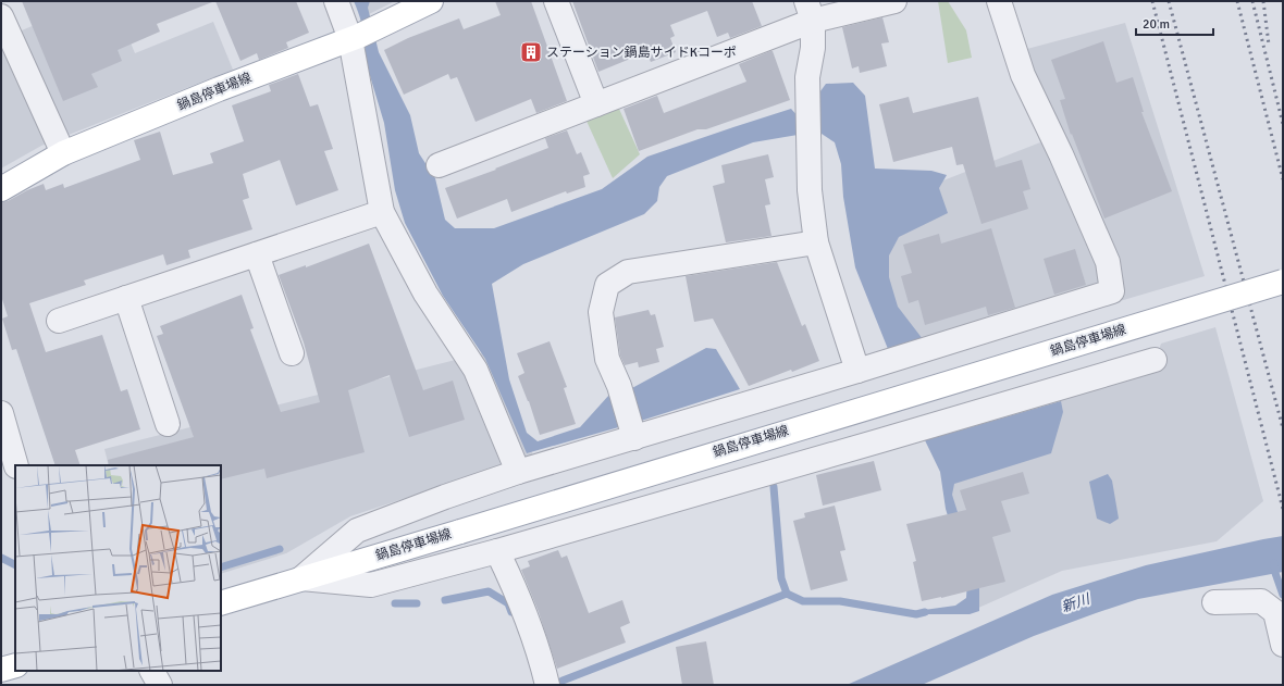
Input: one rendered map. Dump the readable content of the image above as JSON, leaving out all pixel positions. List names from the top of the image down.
{
  "streets": {
    "main road": ["鍋島停車場線"]
  },
  "water": ["新川"],
  "places": {
    "building": ["ステーション鍋島サイドKコーポ"]
  },
  "scale_bar": "20 m"
}
